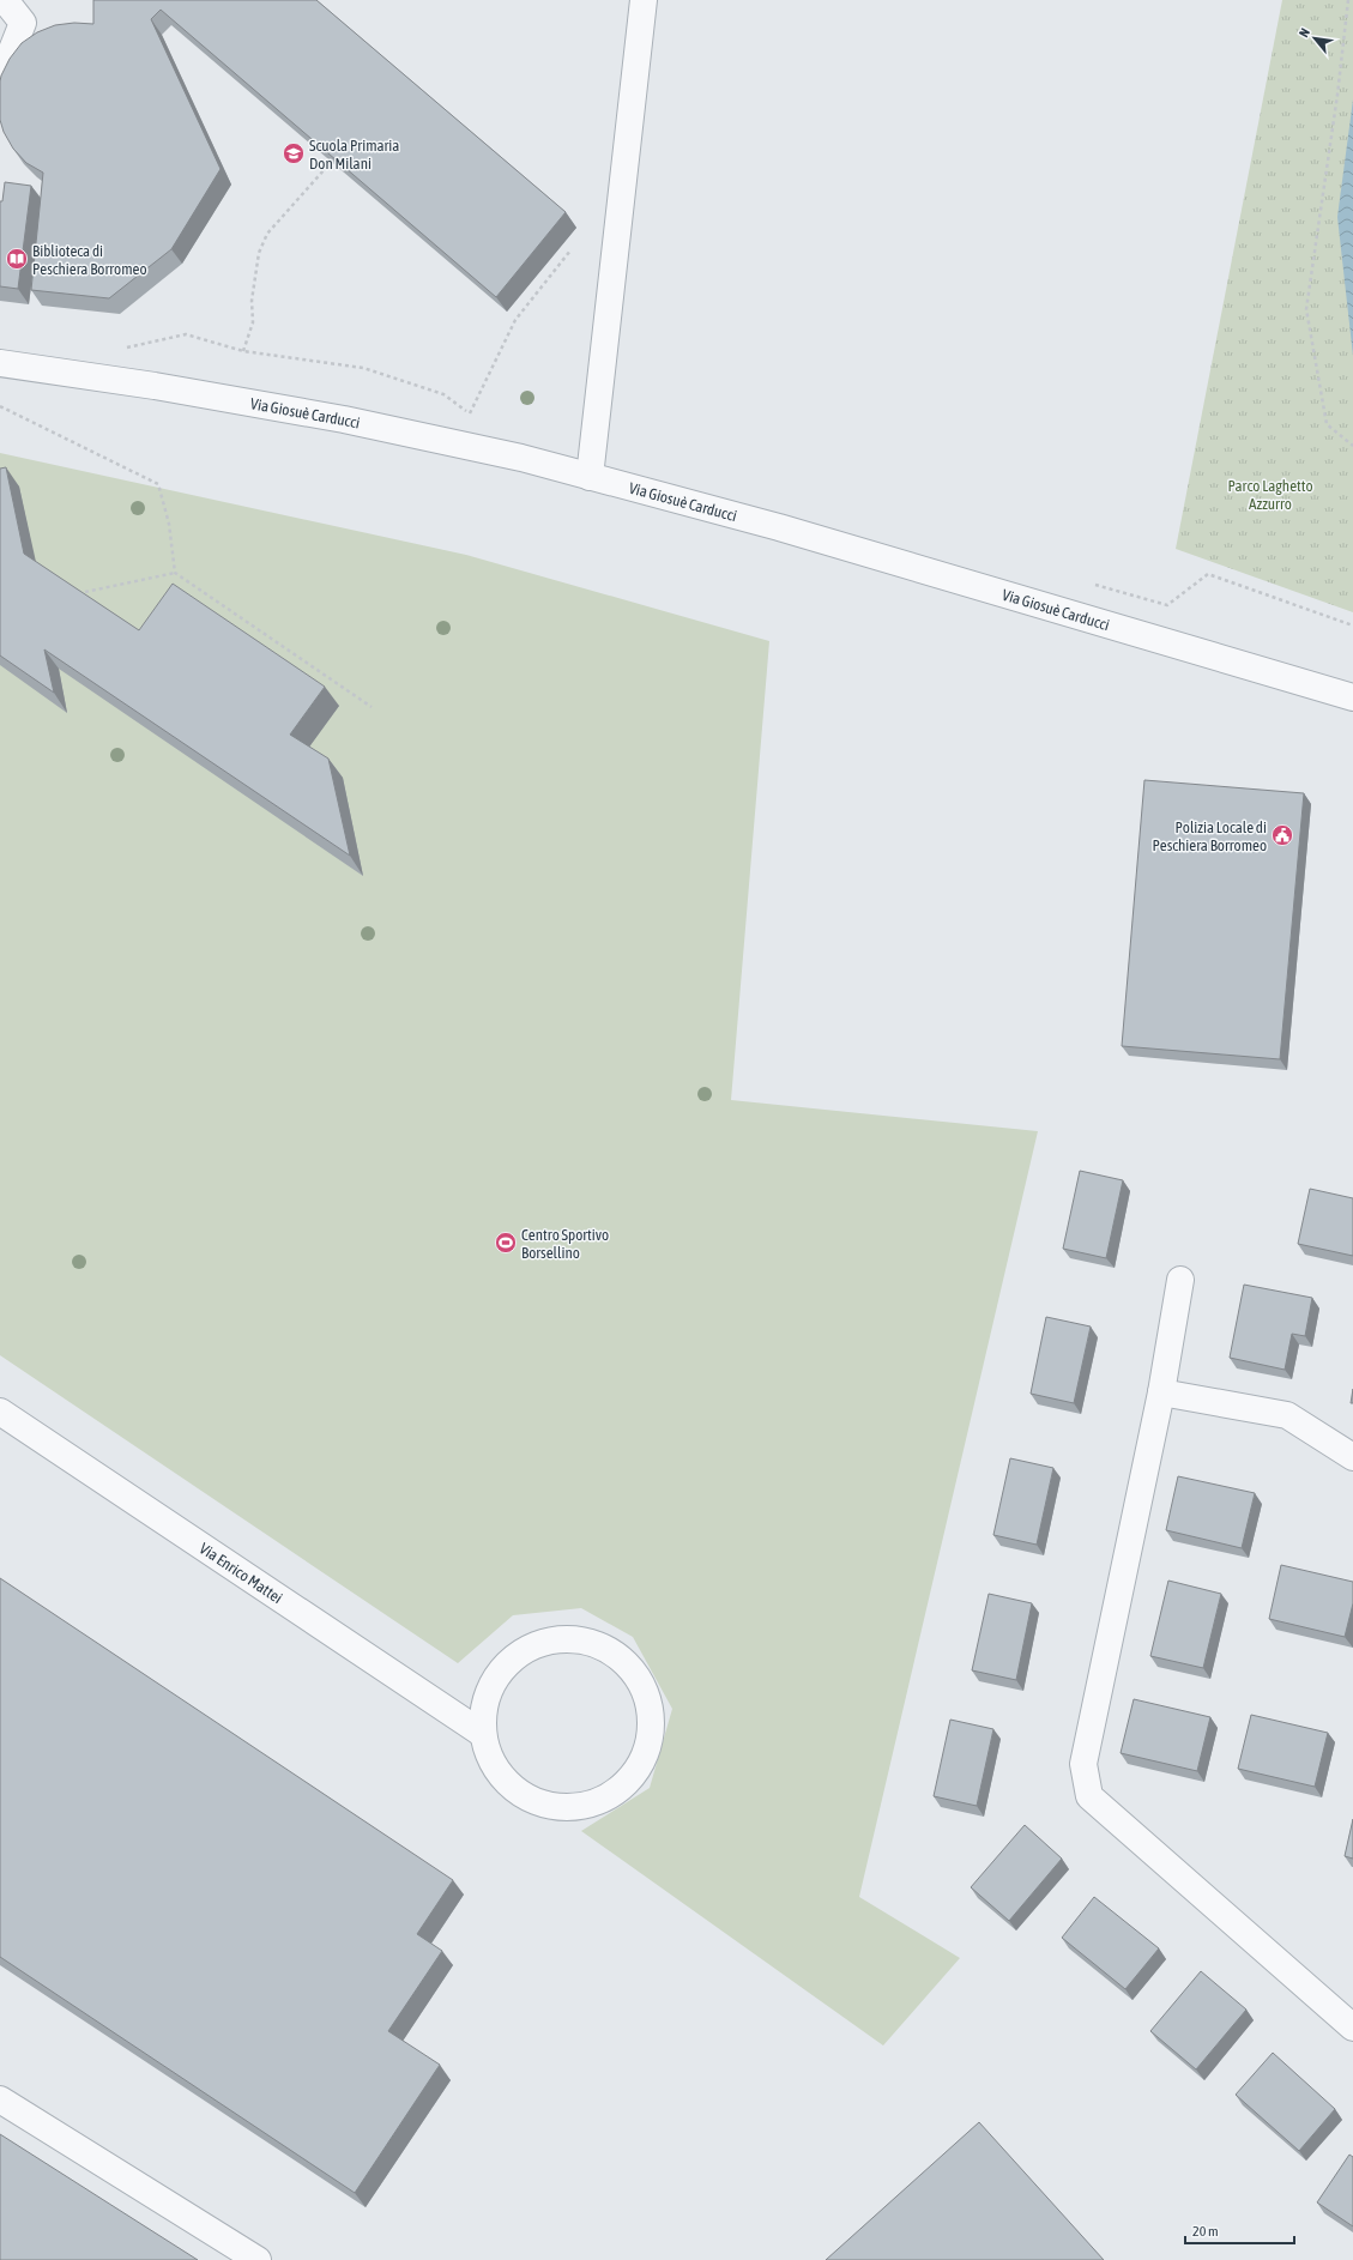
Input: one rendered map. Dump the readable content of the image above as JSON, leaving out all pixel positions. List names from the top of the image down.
{
  "streets": {
    "street": ["Via Giosuè Carducci", "Via Enrico Mattei"]
  },
  "parks": ["Parco Laghetto Azzurro"],
  "places": {
    "school or university": ["Scuola Primaria Don Milani"],
    "library": ["Biblioteca di Peschiera Borromeo"],
    "public building": ["Polizia Locale di Peschiera Borromeo"],
    "sports": ["Centro Sportivo Borsellino"]
  },
  "scale_bar": "20 m",
  "north": "top left"
}
